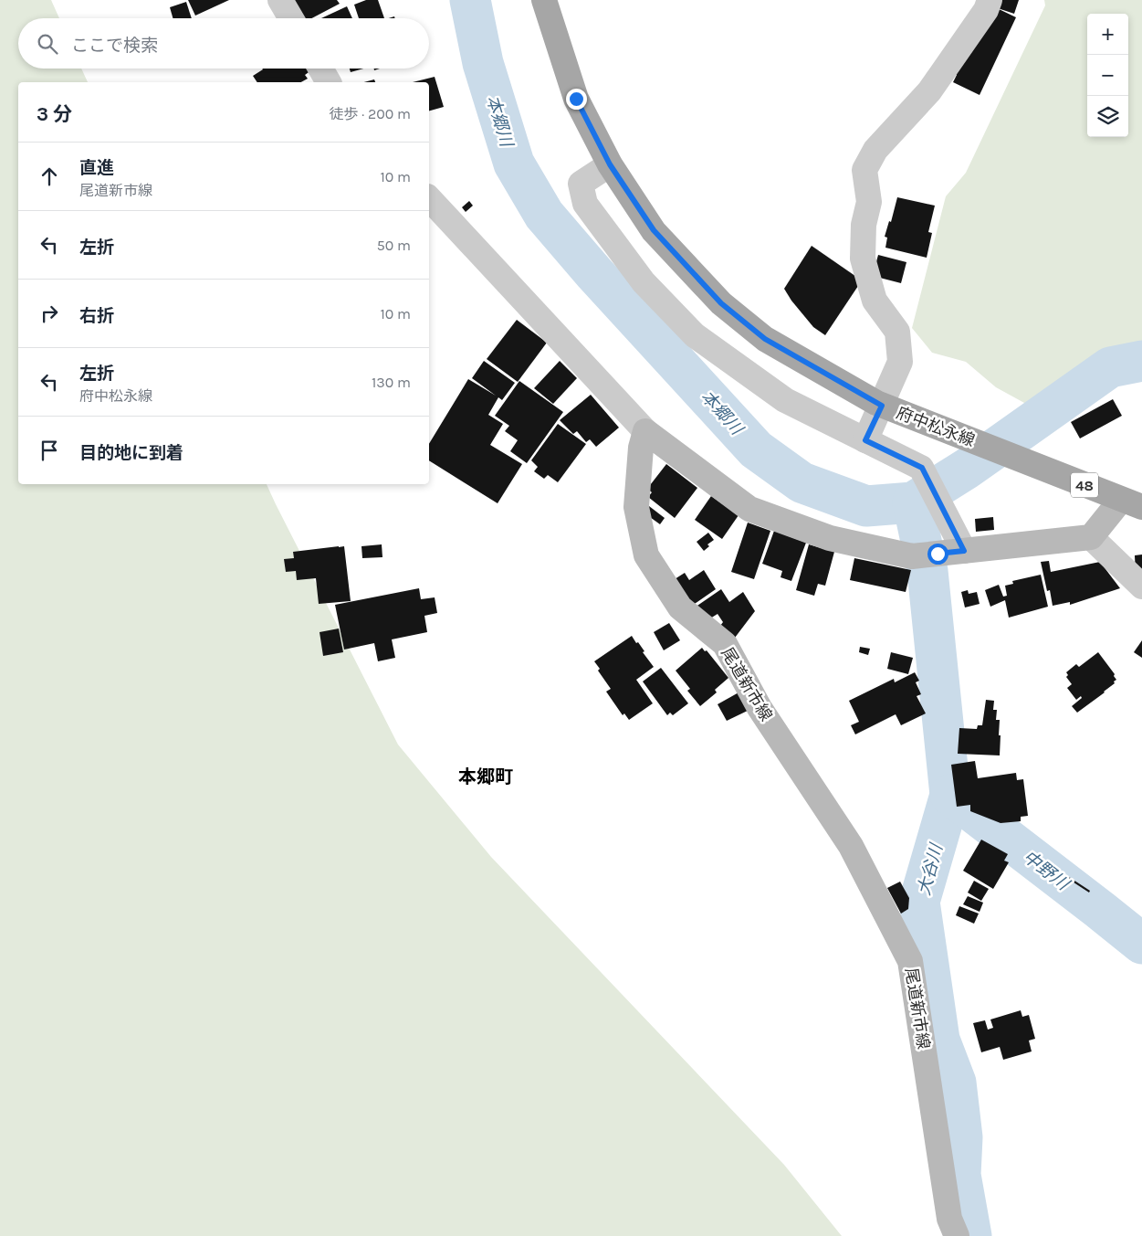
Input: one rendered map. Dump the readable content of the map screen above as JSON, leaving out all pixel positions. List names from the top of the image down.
{
  "streets": {
    "main road": ["府中松永線", "48", "尾道新市線"]
  },
  "districts": ["本郷町"],
  "water": ["本郷川", "大谷川", "中野川"],
  "page": {
    "map_buttons": ["+", "−"],
    "search": "ここで検索",
    "heading": ["3 分", "徒歩 · 200 m"],
    "list": [
      ["直進", "尾道新市線", "10 m"],
      ["左折", "50 m"],
      ["右折", "10 m"],
      ["左折", "府中松永線", "130 m"],
      "目的地に到着"
    ]
  }
}
